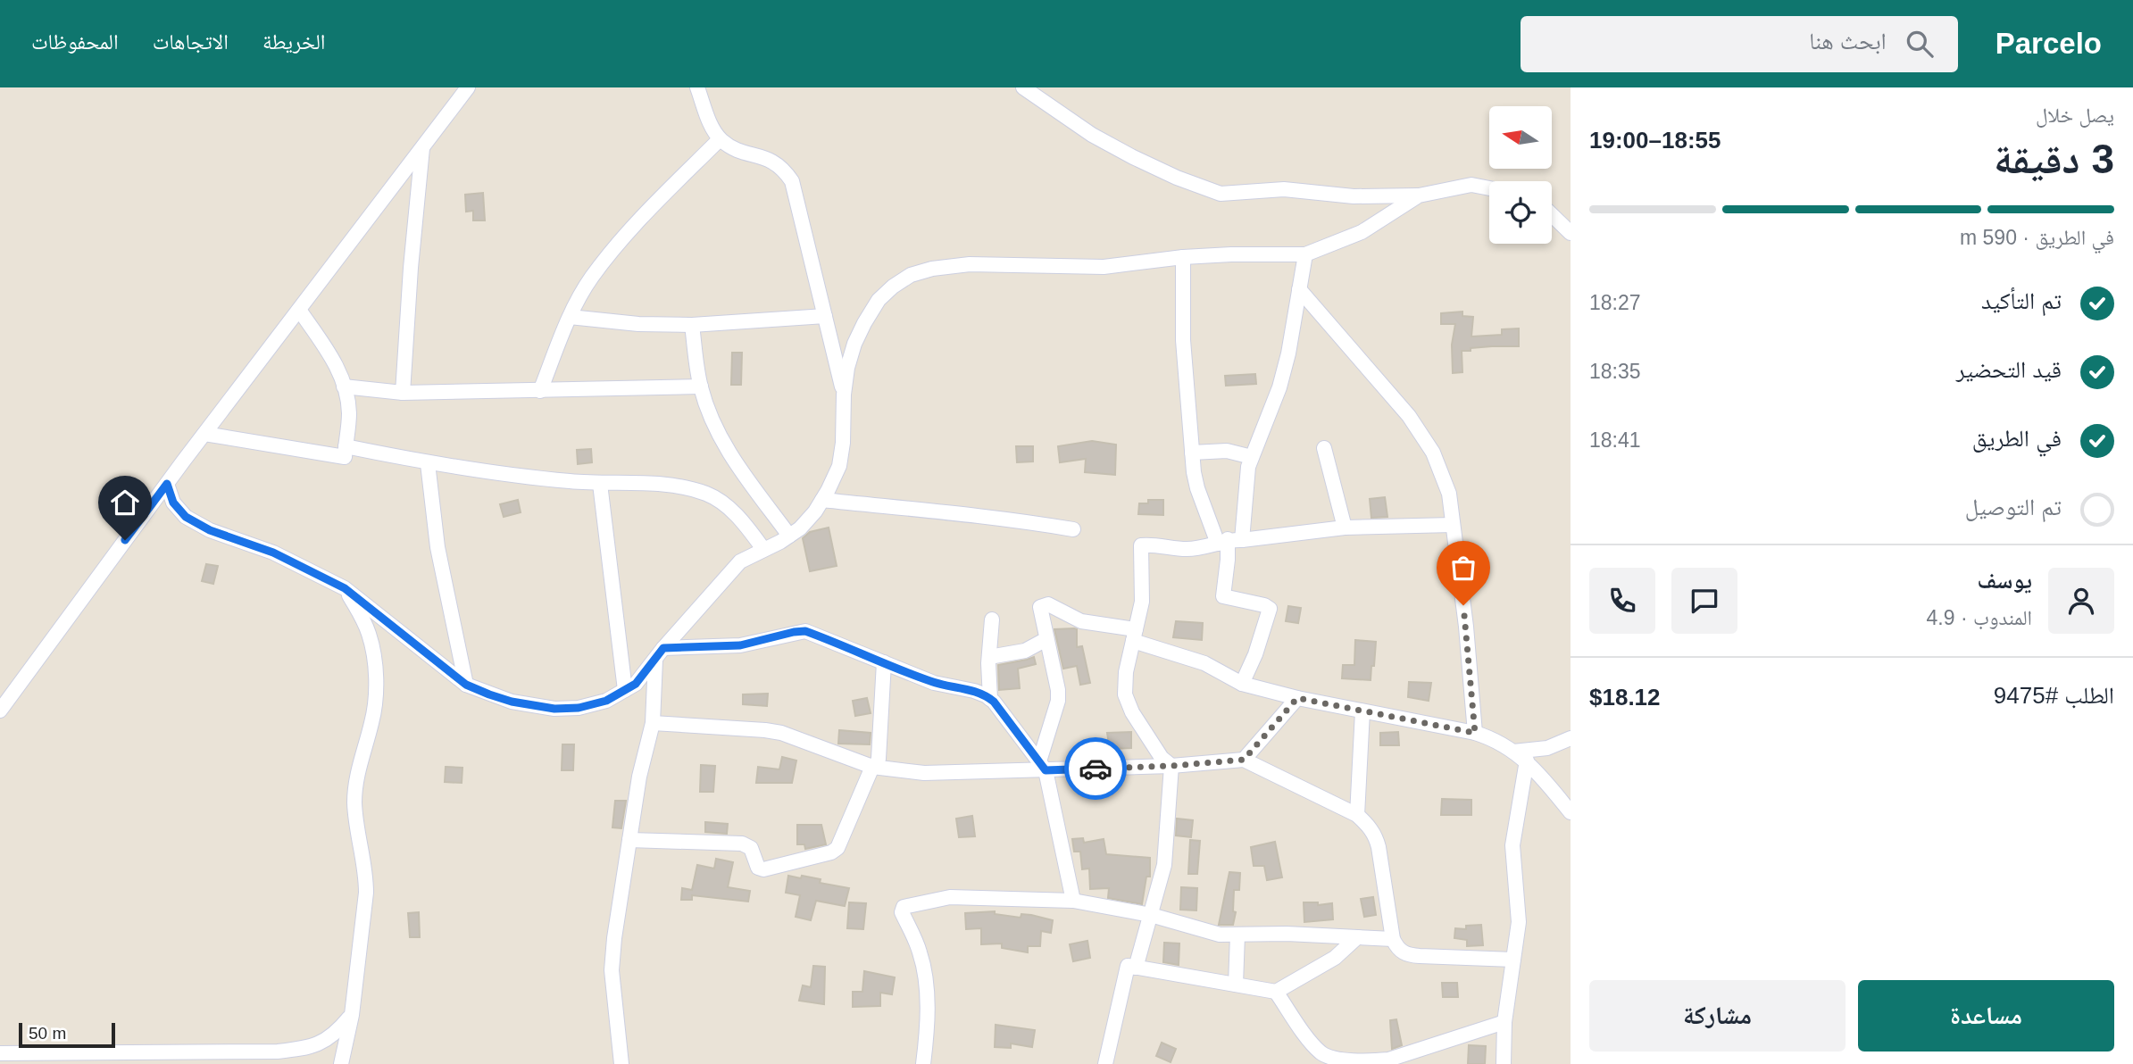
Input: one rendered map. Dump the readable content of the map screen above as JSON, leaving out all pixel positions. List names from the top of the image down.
{
  "scale_bar": "50 m",
  "north": "left",
  "page": {
    "header": "Parcelo",
    "search": "ابحث هنا",
    "nav": ["الخريطة", "الاتجاهات", "المحفوظات"],
    "heading": ["3 دقيقة", "يصل خلال", "18:55–19:00"],
    "panel": [
      "يوسف",
      "المندوب · 4.9",
      "الطلب #9475",
      "$18.12"
    ],
    "bar": "في الطريق · 590 m",
    "list": [
      ["تم التأكيد", "18:27"],
      ["قيد التحضير", "18:35"],
      ["في الطريق", "18:41"],
      "تم التوصيل"
    ],
    "buttons": ["مساعدة", "مشاركة"],
    "scale": "50 m"
  }
}
